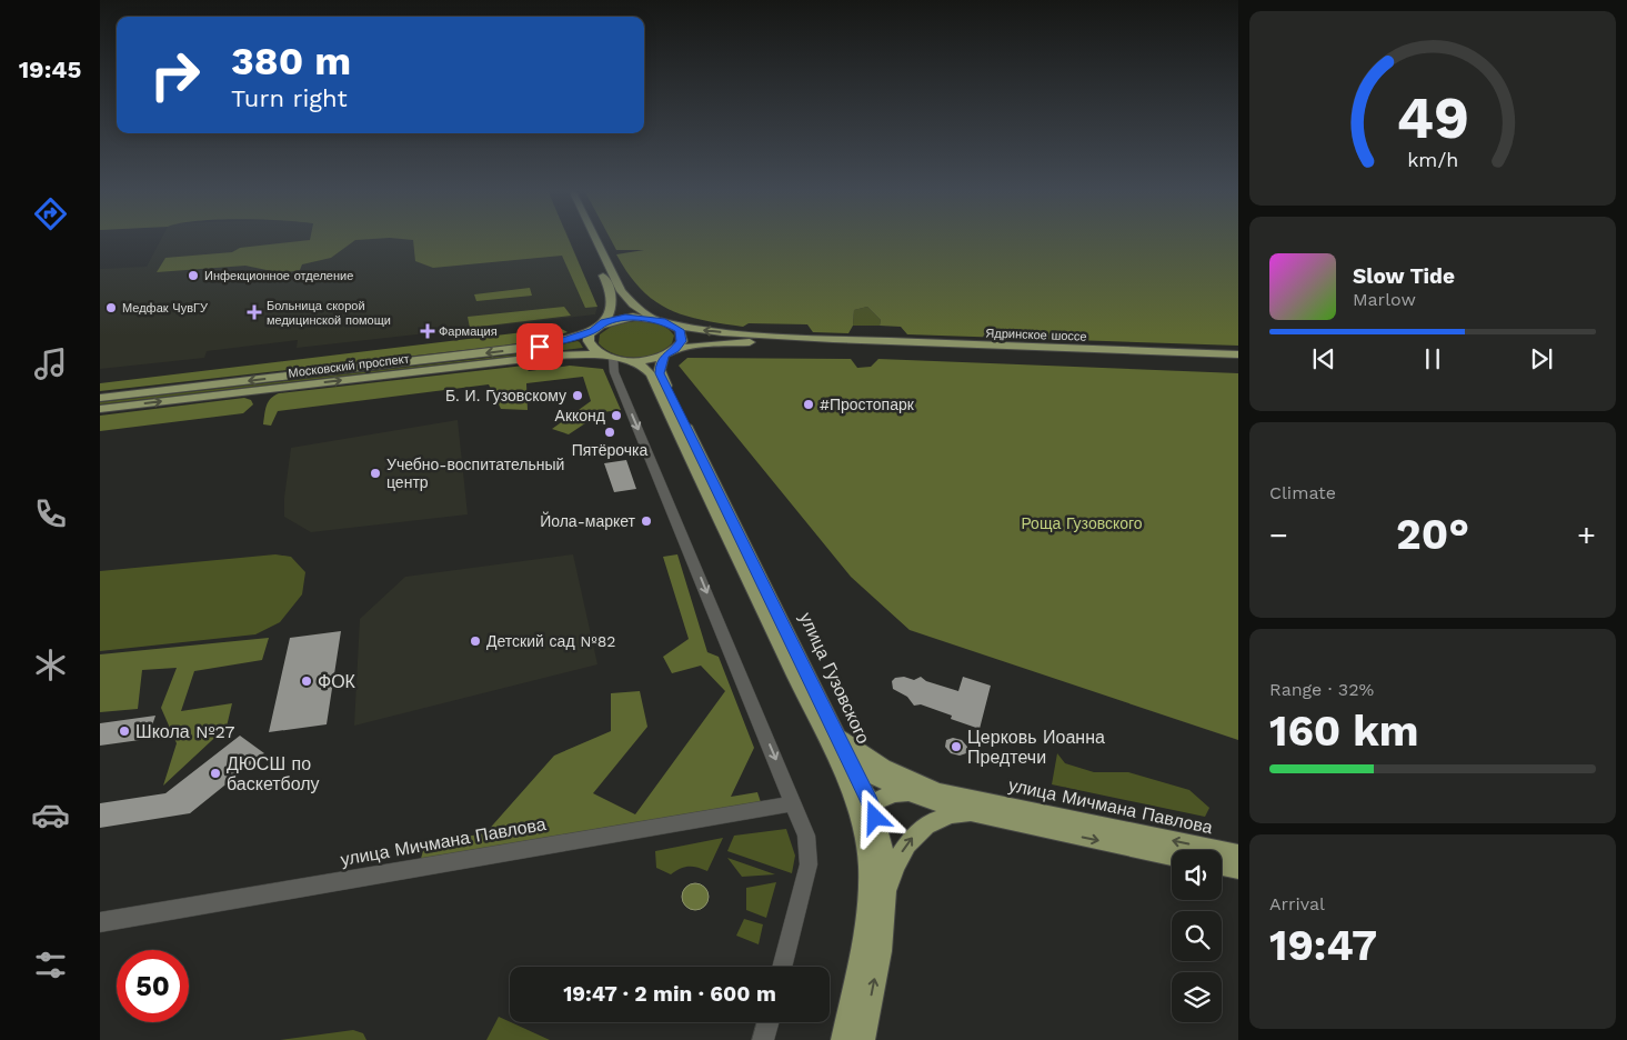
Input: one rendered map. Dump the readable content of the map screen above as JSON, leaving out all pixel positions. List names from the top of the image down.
{
  "streets": {
    "main road": [
      "Ядринское шоссе",
      "Московский проспект",
      "улица Гузовского",
      "улица Мичмана Павлова"
    ]
  },
  "crossings": [
    ["Ядринское шоссе", "улица Гузовского"],
    ["улица Гузовского", "улица Мичмана Павлова"]
  ],
  "parks": ["Роща Гузовского"],
  "places": {
    "other": [
      "Инфекционное отделение",
      "Медфак ЧувГУ",
      "Б. И. Гузовскому",
      "#Простопарк",
      "Акконд",
      "Пятёрочка",
      "Учебно-воспитательный центр",
      "Йола-маркет",
      "Детский сад №82",
      "ФОК",
      "Школа №27",
      "Церковь Иоанна Предтечи",
      "ДЮСШ по баскетболу"
    ],
    "health": ["Больница скорой медицинской помощи", "Фармация"]
  },
  "page": {
    "tabs": "19:45",
    "turn": ["380 m", "Turn right"],
    "song": ["Slow Tide", "Marlow"],
    "tile": [
      "Climate",
      ["Range · 32%", "160 km"],
      ["Arrival", "19:47"]
    ],
    "heat": ["−", "20°", "+"],
    "limit": "50",
    "trip": "19:47 · 2 min · 600 m",
    "gauge": ["49", "km/h"]
  }
}
